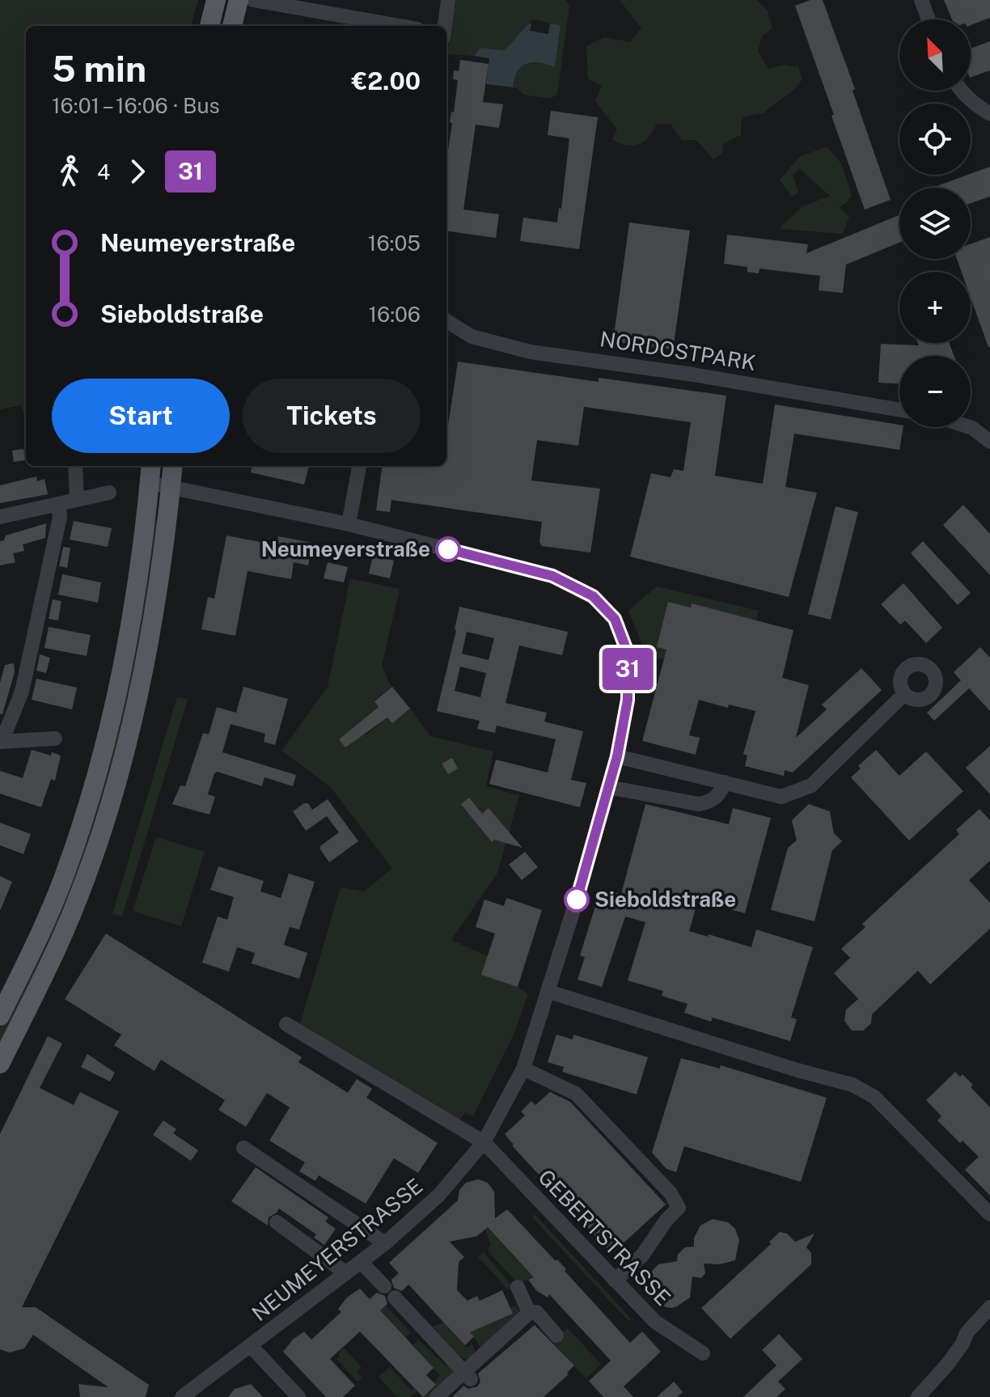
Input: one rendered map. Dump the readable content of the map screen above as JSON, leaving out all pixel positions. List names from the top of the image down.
{
  "streets": {
    "street": ["NORDOSTPARK", "GEBERTSTRASSE", "NEUMEYERSTRASSE"]
  },
  "crossings": [
    ["GEBERTSTRASSE", "NEUMEYERSTRASSE"]
  ],
  "places": ["Neumeyerstraße", "Sieboldstraße"],
  "lines": ["bus line 31"],
  "north": "top left",
  "page": {
    "on_map": "31",
    "map_buttons": ["+", "−"],
    "heading": ["5 min", "16:01 – 16:06 · Bus", "€2.00"],
    "legs": ["4", "31"],
    "list": [
      {
        "name": "Neumeyerstraße",
        "value": "16:05"
      },
      {
        "name": "Sieboldstraße",
        "value": "16:06"
      }
    ],
    "buttons": ["Start", "Tickets"]
  }
}
